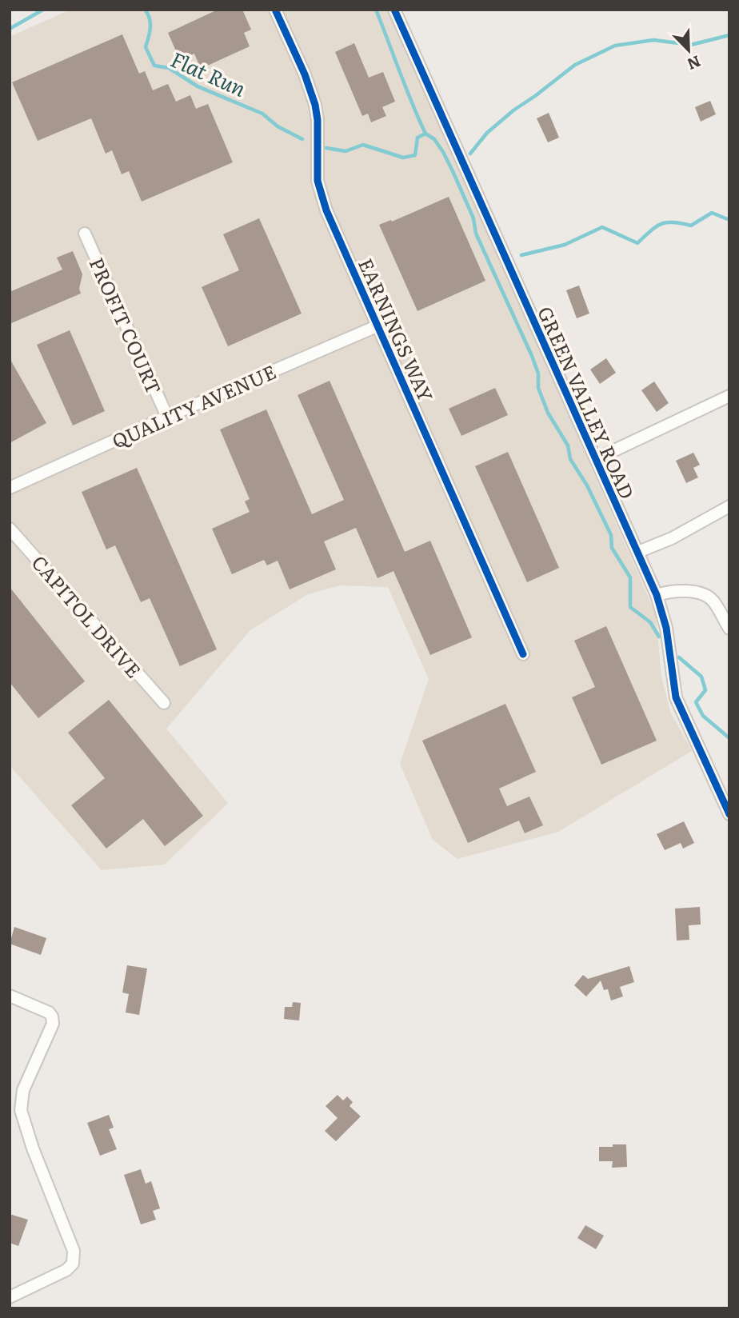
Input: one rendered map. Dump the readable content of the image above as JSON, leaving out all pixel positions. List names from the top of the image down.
{
  "streets": {
    "street": [
      "PROFIT COURT",
      "EARNINGS WAY",
      "GREEN VALLEY ROAD",
      "QUALITY AVENUE",
      "CAPITOL DRIVE"
    ]
  },
  "crossings": [
    ["PROFIT COURT", "QUALITY AVENUE"],
    ["EARNINGS WAY", "QUALITY AVENUE"]
  ],
  "water": ["Flat Run"],
  "north": "bottom right"
}
